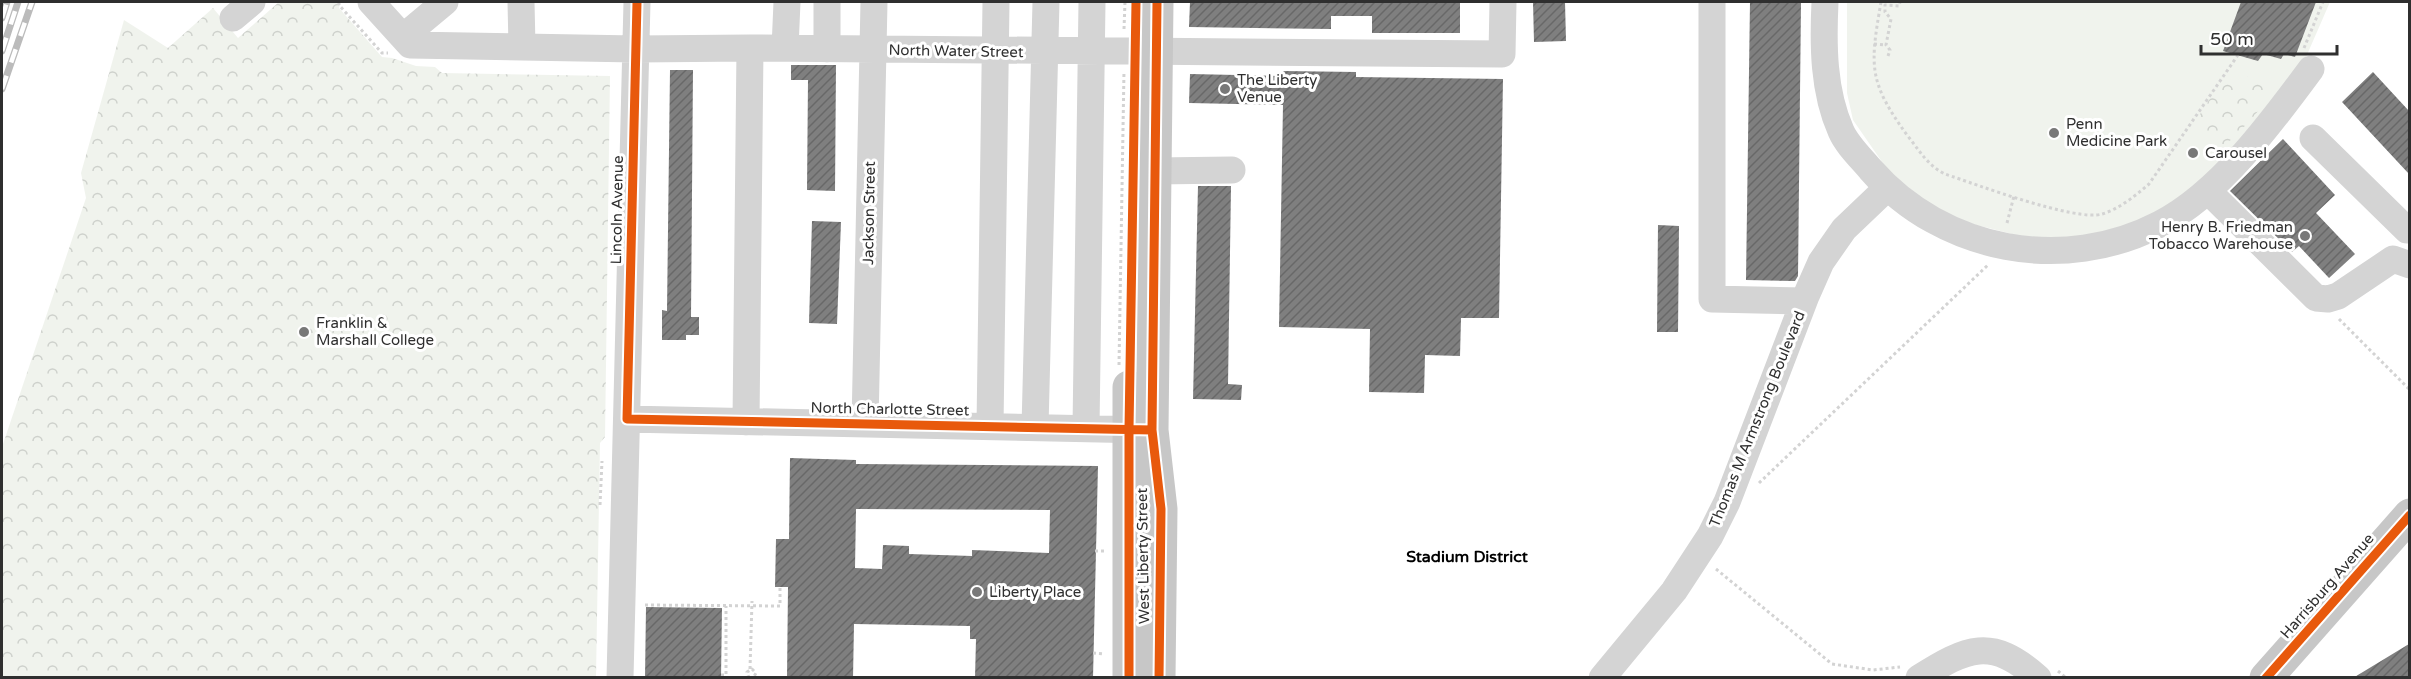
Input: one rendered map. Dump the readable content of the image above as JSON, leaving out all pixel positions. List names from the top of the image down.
{
  "streets": {
    "main road": ["West Liberty Street", "Harrisburg Avenue"],
    "street": [
      "North Water Street",
      "Lincoln Avenue",
      "Jackson Street",
      "North Charlotte Street",
      "Thomas M Armstrong Boulevard"
    ]
  },
  "crossings": [
    ["North Water Street", "Lincoln Avenue"],
    ["North Water Street", "Jackson Street"],
    ["North Water Street", "West Liberty Street"],
    ["Lincoln Avenue", "North Charlotte Street"],
    ["Jackson Street", "North Charlotte Street"],
    ["North Charlotte Street", "West Liberty Street"]
  ],
  "districts": ["Stadium District"],
  "places": [
    "The Liberty Venue",
    "Penn Medicine Park",
    "Carousel",
    "Henry B. Friedman Tobacco Warehouse",
    "Franklin & Marshall College",
    "Liberty Place"
  ],
  "scale_bar": "50 m"
}
